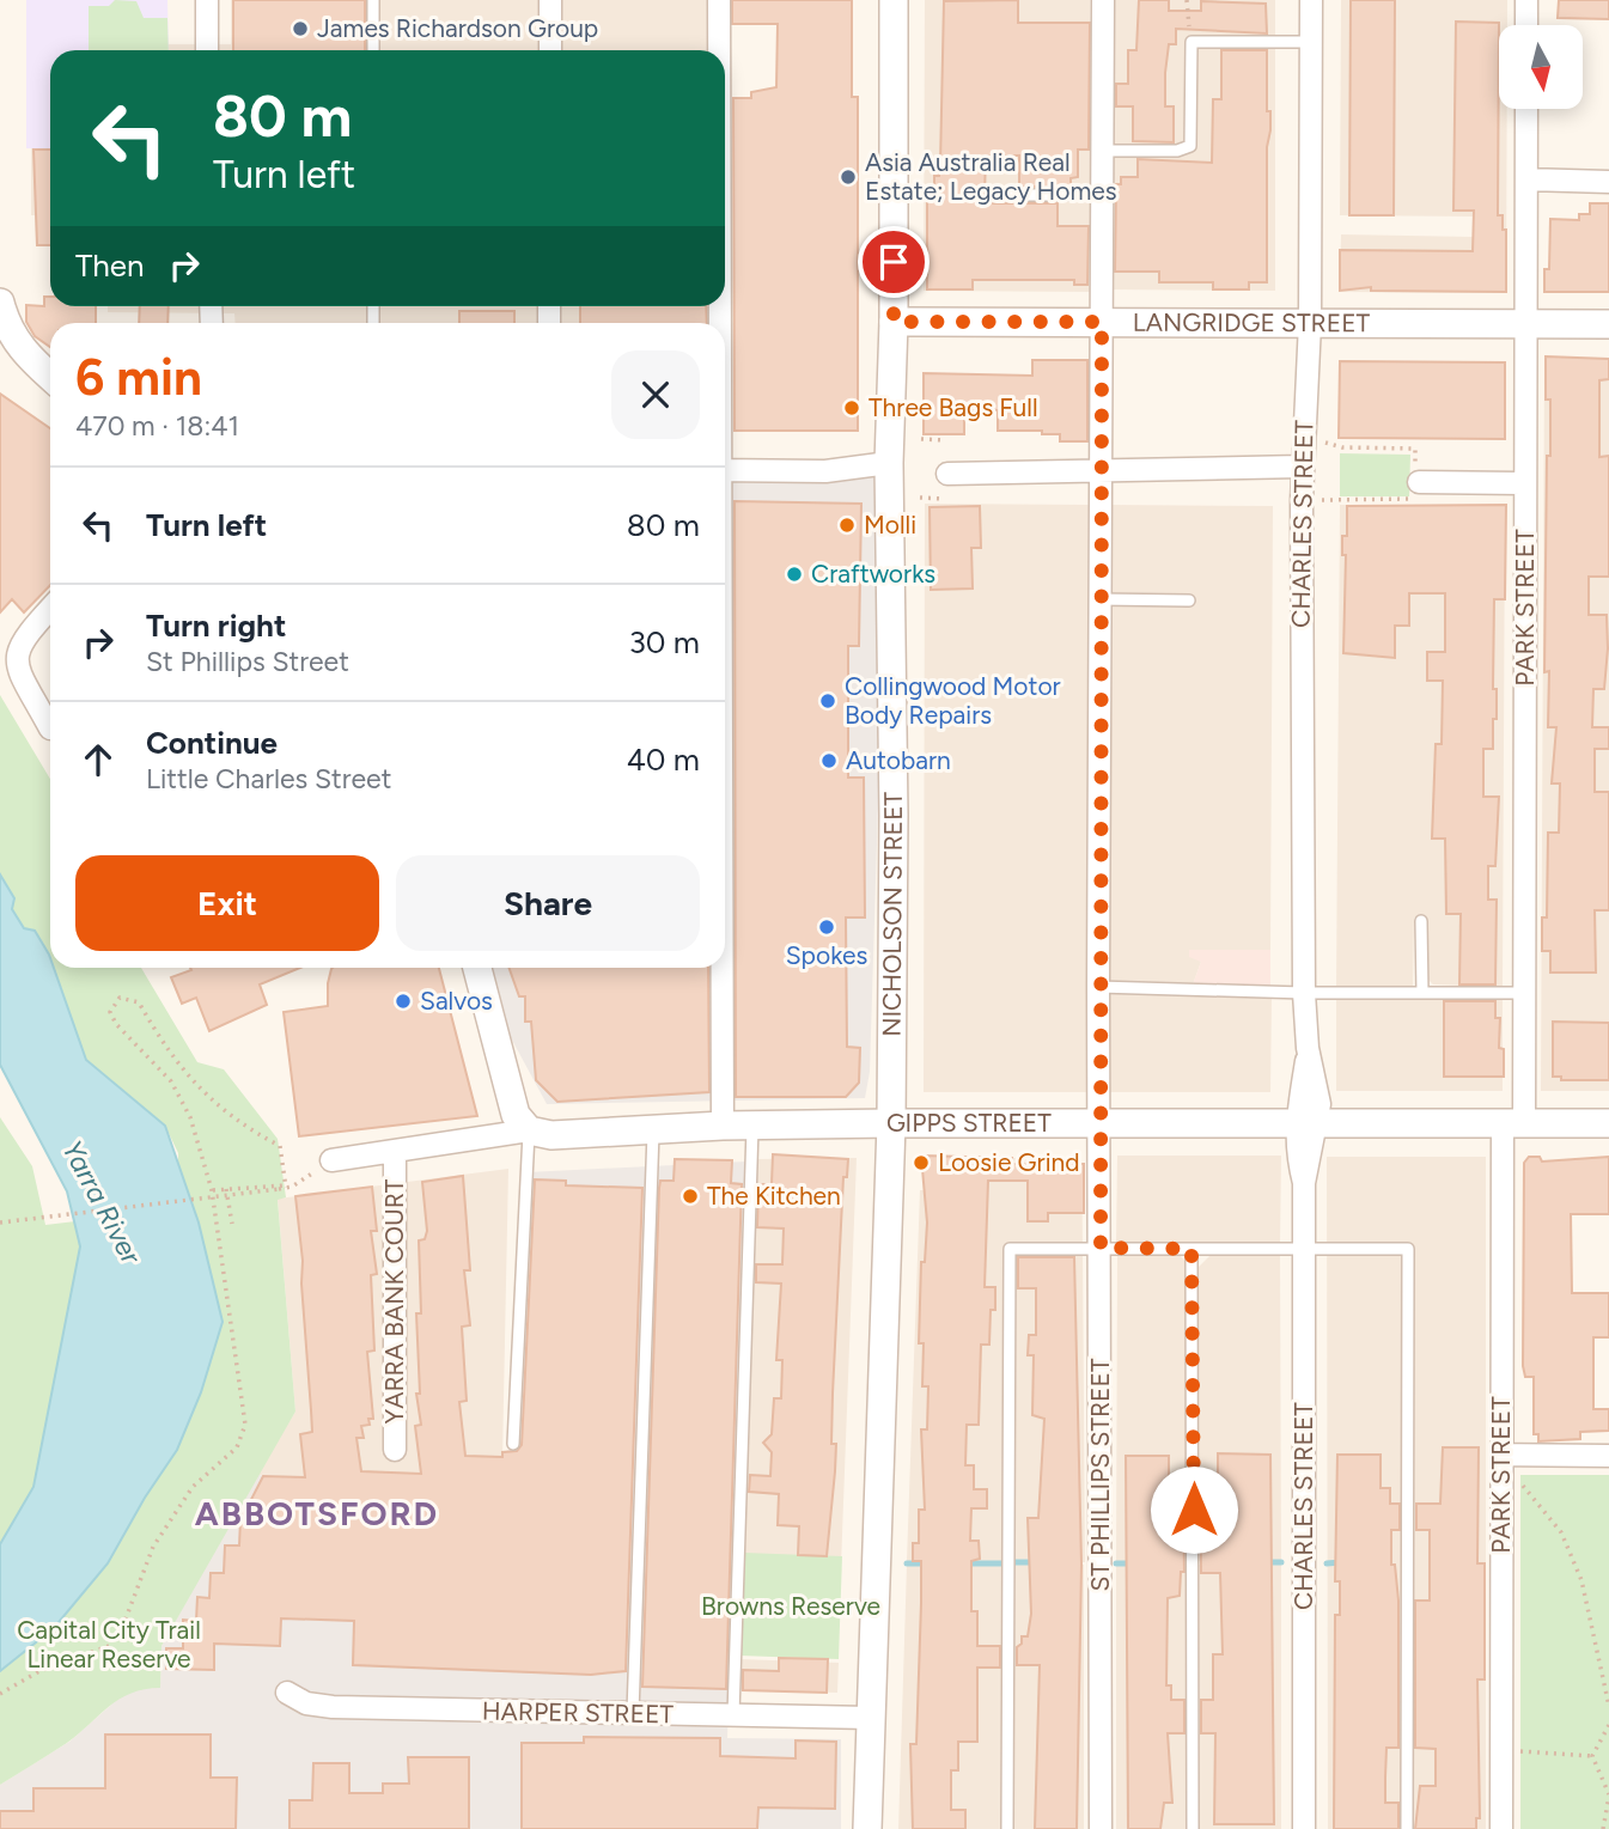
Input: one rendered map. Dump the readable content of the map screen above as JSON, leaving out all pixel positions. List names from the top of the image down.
{
  "streets": {
    "street": [
      "LANGRIDGE STREET",
      "CHARLES STREET",
      "PARK STREET",
      "NICHOLSON STREET",
      "GIPPS STREET",
      "YARRA BANK COURT",
      "ST PHILLIPS STREET",
      "HARPER STREET"
    ]
  },
  "crossings": [
    ["LANGRIDGE STREET", "CHARLES STREET"],
    ["LANGRIDGE STREET", "PARK STREET"],
    ["LANGRIDGE STREET", "NICHOLSON STREET"],
    ["LANGRIDGE STREET", "ST PHILLIPS STREET"],
    ["CHARLES STREET", "GIPPS STREET"],
    ["PARK STREET", "GIPPS STREET"],
    ["NICHOLSON STREET", "GIPPS STREET"],
    ["NICHOLSON STREET", "HARPER STREET"],
    ["GIPPS STREET", "YARRA BANK COURT"],
    ["GIPPS STREET", "ST PHILLIPS STREET"]
  ],
  "districts": ["ABBOTSFORD"],
  "water": ["Yarra River"],
  "parks": ["Browns Reserve", "Capital City Trail Linear Reserve"],
  "places": [
    "James Richardson Group",
    "Asia Australia Real Estate; Legacy Homes",
    "Three Bags Full",
    "Molli",
    "Craftworks",
    "Collingwood Motor Body Repairs",
    "Autobarn",
    "Spokes",
    "Salvos",
    "Loosie Grind",
    "The Kitchen"
  ],
  "north": "bottom",
  "page": {
    "turn": ["80 m", "Turn left"],
    "then": "Then",
    "heading": ["6 min", "470 m · 18:41"],
    "list": [
      {
        "name": "Turn left",
        "value": "80 m"
      },
      {
        "name": "Turn right",
        "note": "St Phillips Street",
        "value": "30 m"
      },
      {
        "name": "Continue",
        "note": "Little Charles Street",
        "value": "40 m"
      }
    ],
    "buttons": ["Exit", "Share"]
  }
}
